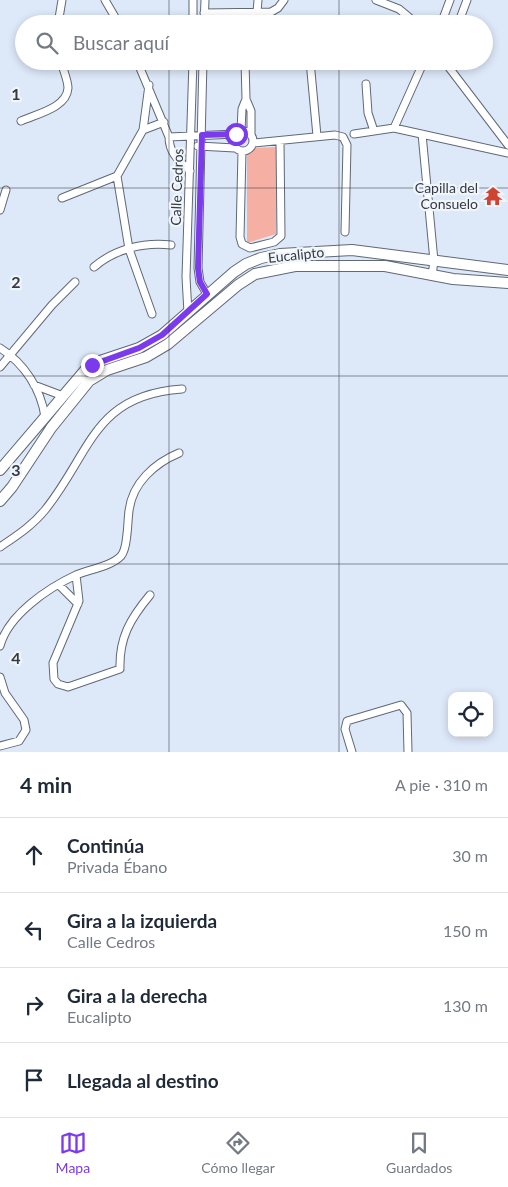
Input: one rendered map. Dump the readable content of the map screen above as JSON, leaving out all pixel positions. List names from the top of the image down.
{
  "streets": {
    "street": ["Calle Cedros", "Eucalipto"]
  },
  "crossings": [
    ["Calle Cedros", "Eucalipto"]
  ],
  "places": {
    "temple": ["Capilla del Consuelo"]
  },
  "page": {
    "search": "Buscar aquí",
    "heading": ["4 min", "A pie · 310 m"],
    "list": [
      ["Continúa", "Privada Ébano", "30 m"],
      ["Gira a la izquierda", "Calle Cedros", "150 m"],
      ["Gira a la derecha", "Eucalipto", "130 m"],
      "Llegada al destino"
    ],
    "nav": ["Mapa", "Cómo llegar", "Guardados"]
  },
  "grid": {
    "rows": [
      "1",
      "2",
      "3",
      "4"
    ]
  }
}
